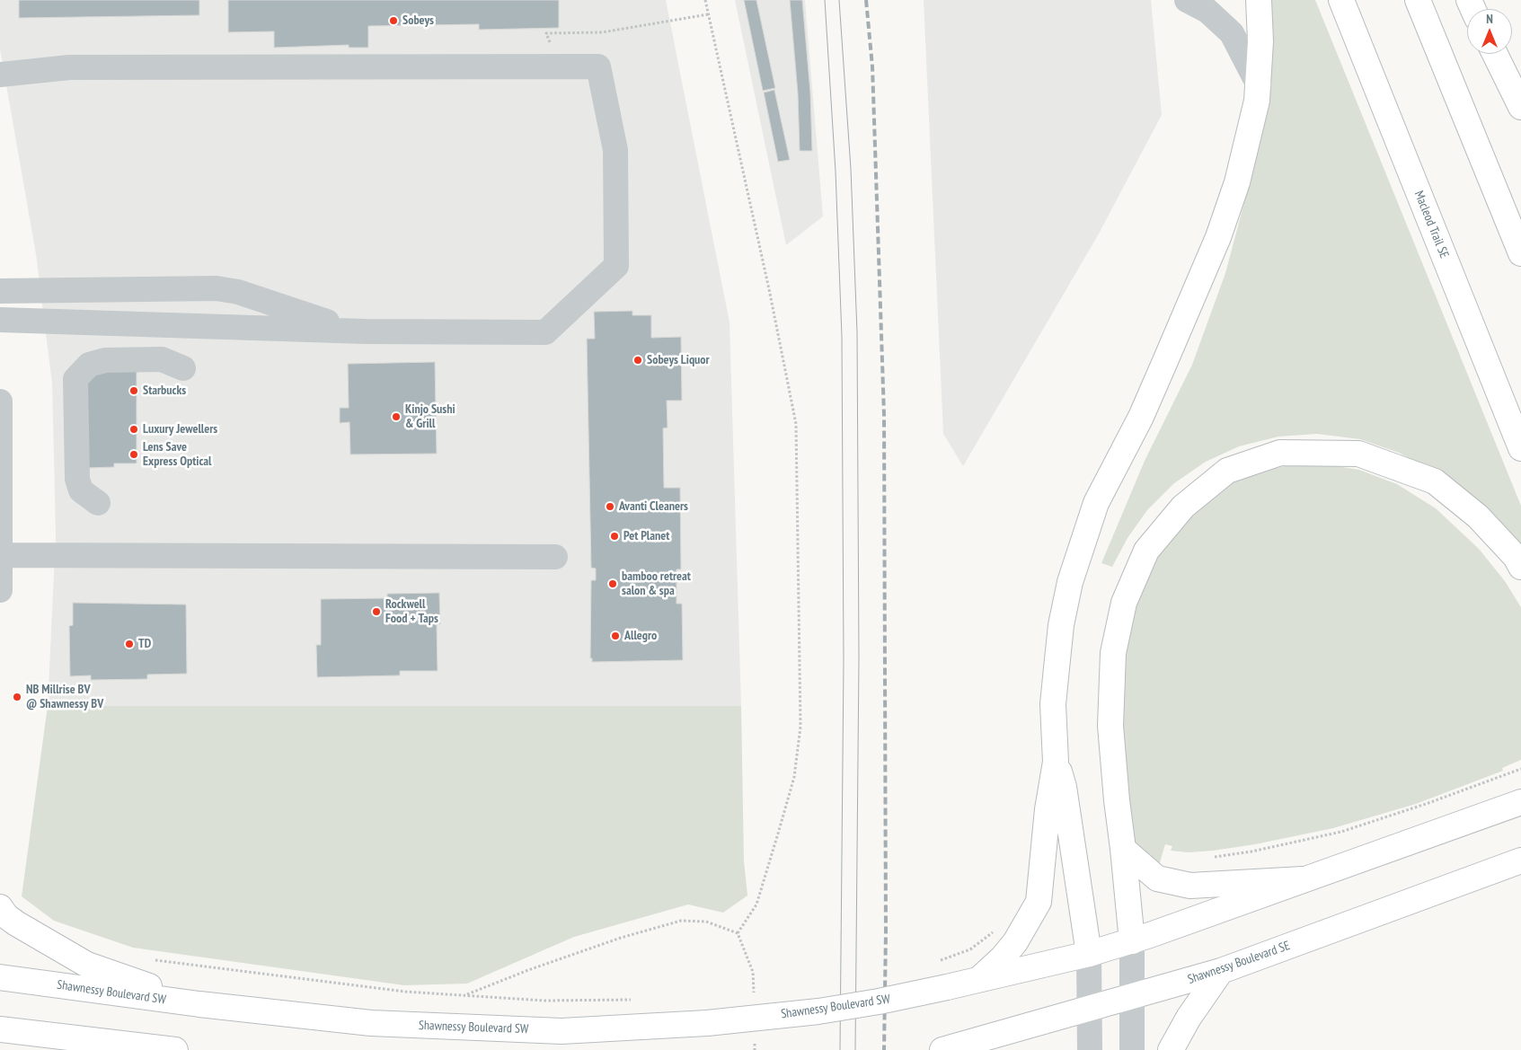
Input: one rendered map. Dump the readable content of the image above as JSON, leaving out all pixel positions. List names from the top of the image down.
{
  "streets": {
    "main road": ["Macleod Trail SE", "Shawnessy Boulevard SE", "Shawnessy Boulevard SW"]
  },
  "places": [
    "Sobeys",
    "Sobeys Liquor",
    "Starbucks",
    "Kinjo Sushi & Grill",
    "Luxury Jewellers",
    "Lens Save Express Optical",
    "Avanti Cleaners",
    "Pet Planet",
    "bamboo retreat salon & spa",
    "Rockwell Food + Taps",
    "Allegro",
    "TD",
    "NB Millrise BV @ Shawnessy BV"
  ],
  "north": "top"
}
